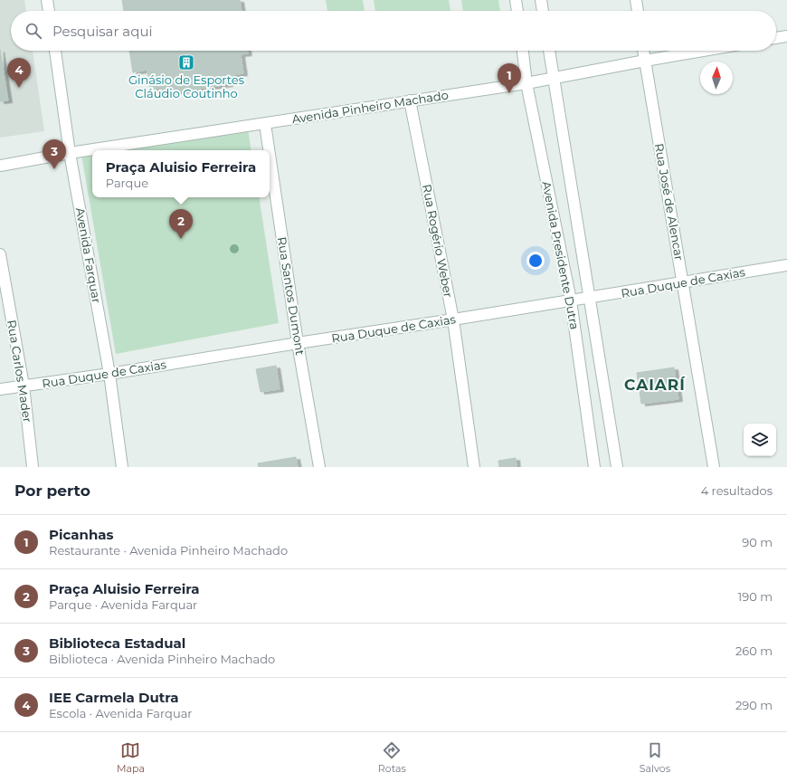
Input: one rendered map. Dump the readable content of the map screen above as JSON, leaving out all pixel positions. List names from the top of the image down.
{
  "streets": {
    "street": [
      "Avenida Pinheiro Machado",
      "Rua José de Alencar",
      "Rua Rogério Weber",
      "Avenida Farquar",
      "Avenida Presidente Dutra",
      "Rua Duque de Caxias",
      "Rua Santos Dumont",
      "Rua Carlos Mader"
    ]
  },
  "crossings": [
    ["Avenida Pinheiro Machado", "Rua José de Alencar"],
    ["Avenida Pinheiro Machado", "Rua Rogério Weber"],
    ["Avenida Pinheiro Machado", "Avenida Farquar"],
    ["Avenida Pinheiro Machado", "Avenida Presidente Dutra"],
    ["Avenida Pinheiro Machado", "Rua Santos Dumont"],
    ["Rua José de Alencar", "Rua Duque de Caxias"],
    ["Rua Rogério Weber", "Rua Duque de Caxias"],
    ["Avenida Farquar", "Rua Duque de Caxias"],
    ["Avenida Presidente Dutra", "Rua Duque de Caxias"],
    ["Rua Duque de Caxias", "Rua Santos Dumont"],
    ["Rua Duque de Caxias", "Rua Carlos Mader"]
  ],
  "districts": ["CAIARÍ"],
  "places": {
    "building": ["Ginásio de Esportes Cláudio Coutinho"]
  },
  "north": "top",
  "page": {
    "search": "Pesquisar aqui",
    "pins": [
      "4",
      "1",
      "3",
      "2"
    ],
    "popup": ["Praça Aluisio Ferreira", "Parque"],
    "heading": ["Por perto", "4 resultados"],
    "list": [
      {
        "mark": "1",
        "name": "Picanhas",
        "note": "Restaurante · Avenida Pinheiro Machado",
        "value": "90 m"
      },
      {
        "mark": "2",
        "name": "Praça Aluisio Ferreira",
        "note": "Parque · Avenida Farquar",
        "value": "190 m"
      },
      {
        "mark": "3",
        "name": "Biblioteca Estadual",
        "note": "Biblioteca · Avenida Pinheiro Machado",
        "value": "260 m"
      },
      {
        "mark": "4",
        "name": "IEE Carmela Dutra",
        "note": "Escola · Avenida Farquar",
        "value": "290 m"
      }
    ],
    "nav": ["Mapa", "Rotas", "Salvos"]
  }
}
